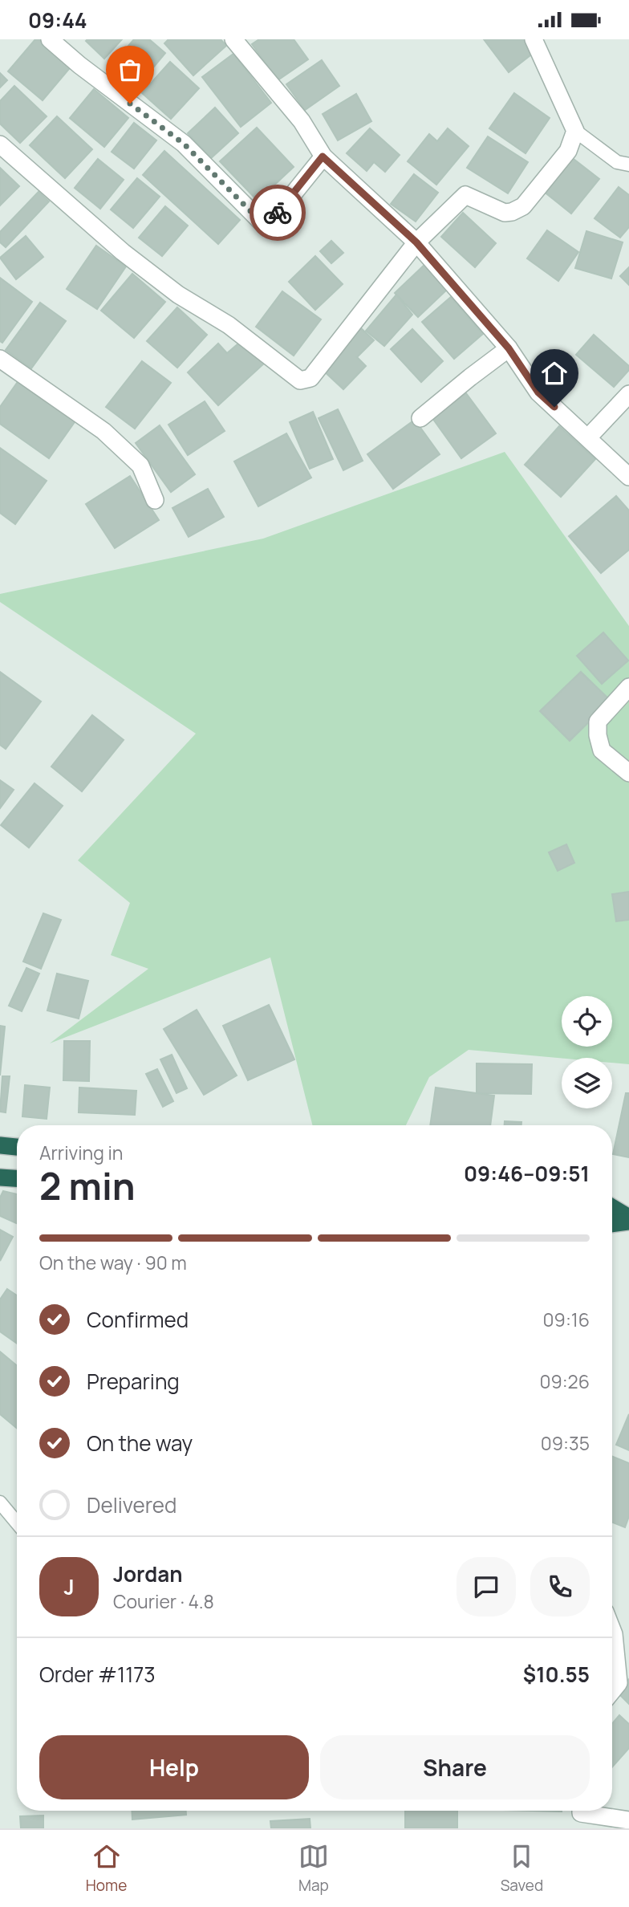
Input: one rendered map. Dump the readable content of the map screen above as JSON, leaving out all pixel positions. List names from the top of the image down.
{
  "page": {
    "status": "09:44",
    "heading": ["2 min", "Arriving in", "09:46–09:51"],
    "panel": [
      "Jordan",
      "Courier · 4.8",
      "Order #1173",
      "$10.55"
    ],
    "bar": "On the way · 90 m",
    "list": [
      ["Confirmed", "09:16"],
      ["Preparing", "09:26"],
      ["On the way", "09:35"],
      "Delivered"
    ],
    "round": "J",
    "buttons": ["Help", "Share"],
    "tabs": ["Home", "Map", "Saved"]
  }
}
